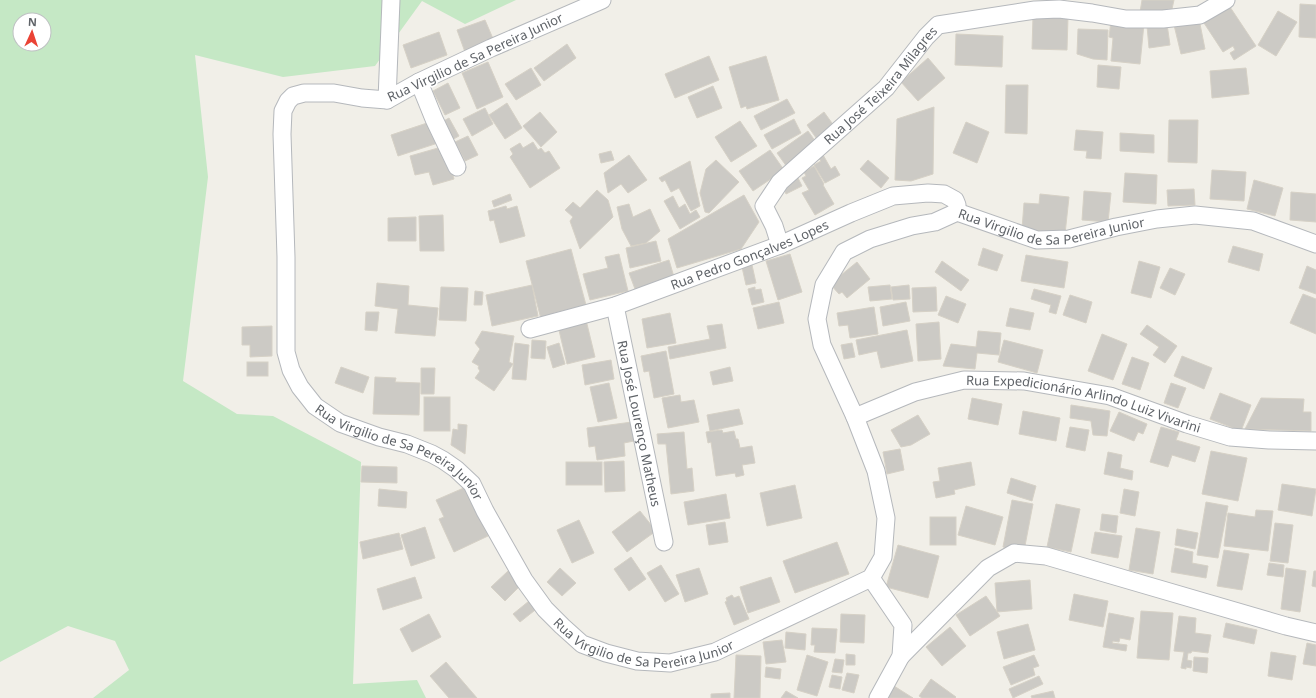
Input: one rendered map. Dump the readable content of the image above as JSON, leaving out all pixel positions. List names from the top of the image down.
{
  "streets": {
    "street": [
      "Rua Virgilio de Sa Pereira Junior",
      "Rua José Teixeira Milagres",
      "Rua Pedro Gonçalves Lopes",
      "Rua Expedicionário Arlindo Luiz Vivarini",
      "Rua José Lourenço Matheus"
    ]
  },
  "crossings": [
    ["Rua Virgilio de Sa Pereira Junior", "Rua Pedro Gonçalves Lopes"],
    ["Rua Virgilio de Sa Pereira Junior", "Rua Expedicionário Arlindo Luiz Vivarini"],
    ["Rua José Teixeira Milagres", "Rua Pedro Gonçalves Lopes"],
    ["Rua Pedro Gonçalves Lopes", "Rua José Lourenço Matheus"]
  ],
  "north": "top"
}
